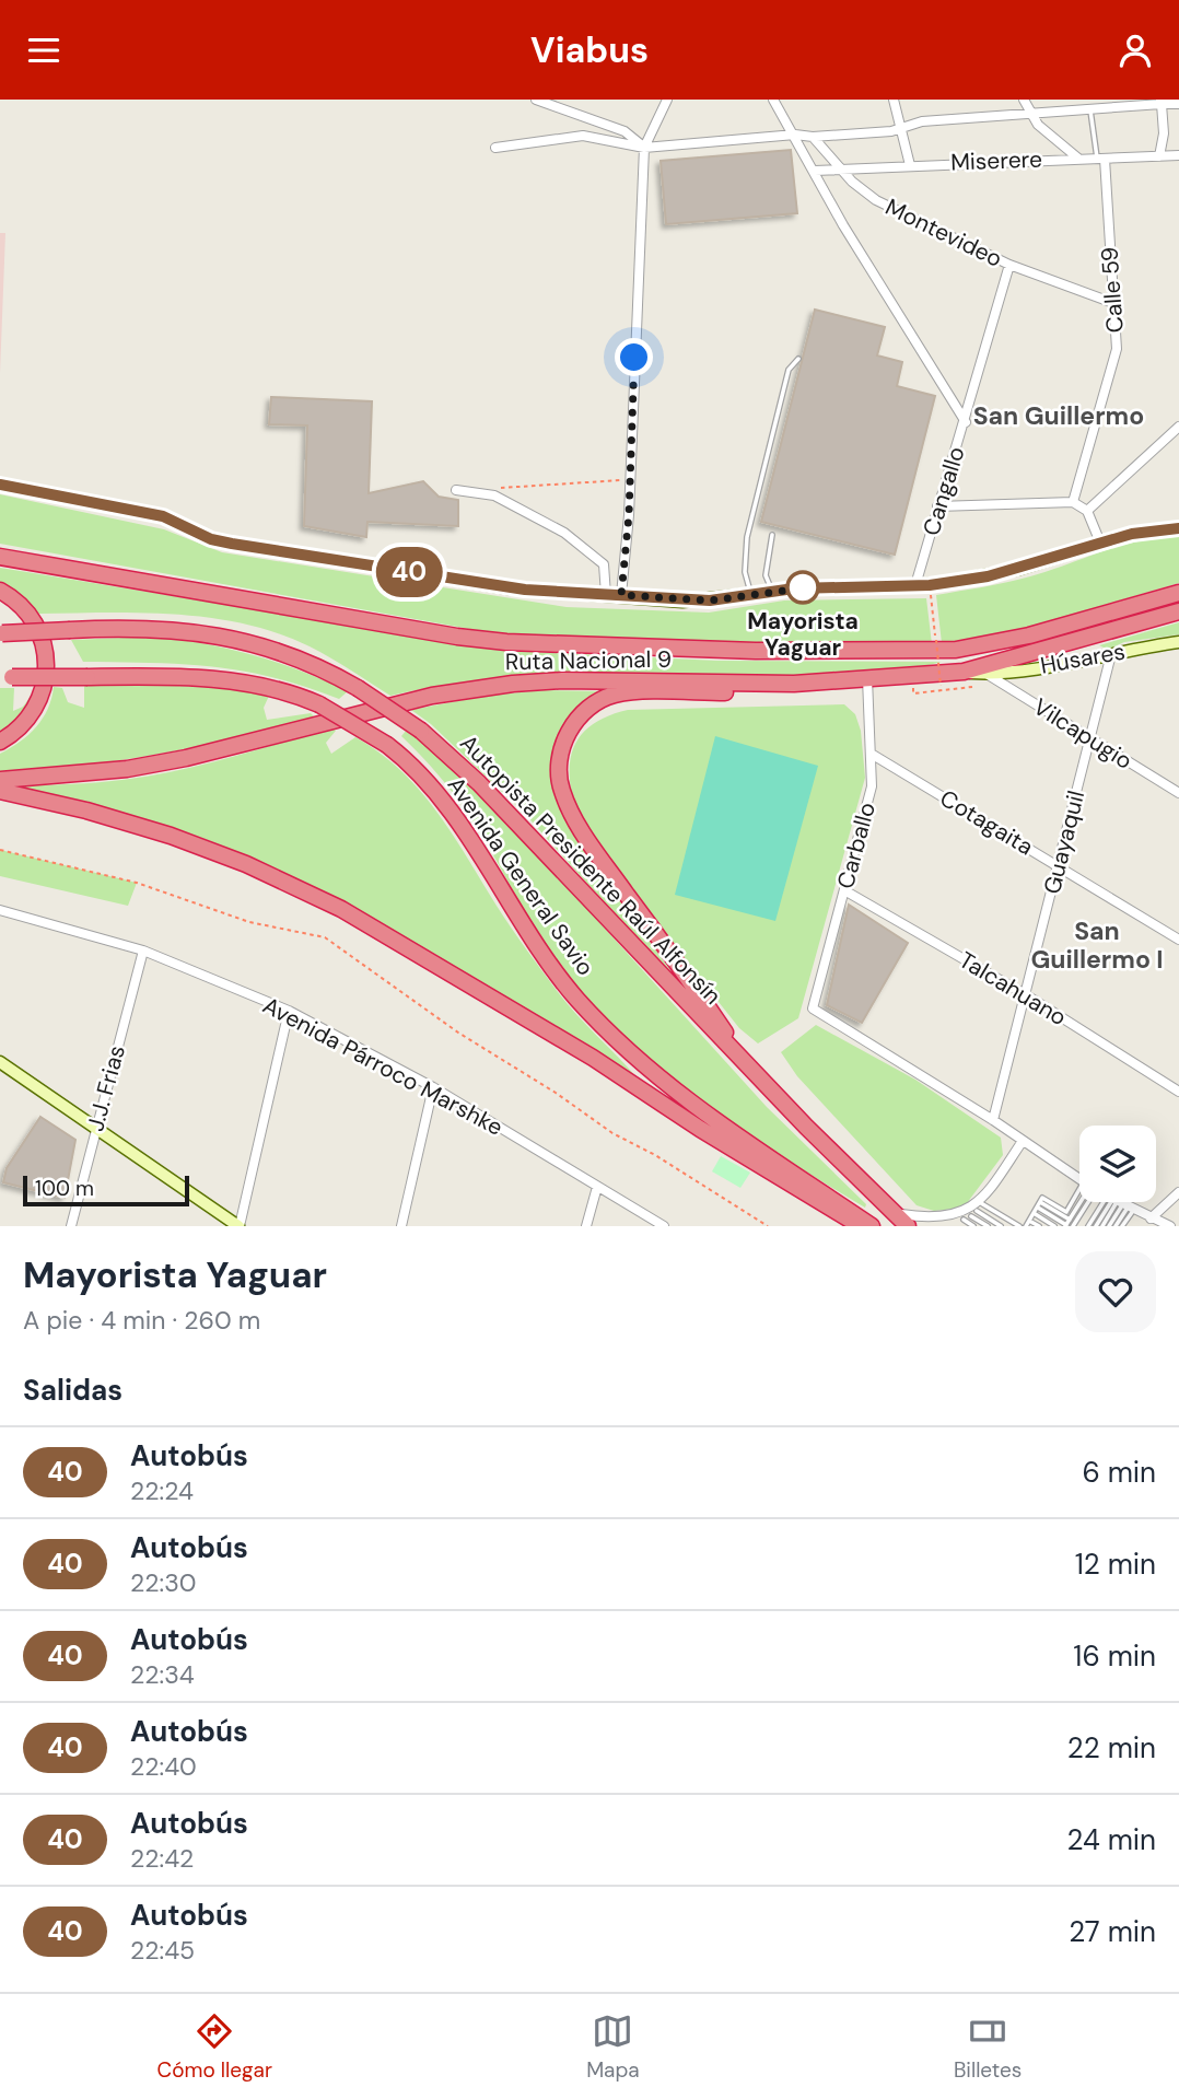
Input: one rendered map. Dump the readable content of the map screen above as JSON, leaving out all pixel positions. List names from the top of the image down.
{
  "streets": {
    "highway": ["Ruta Nacional 9", "Autopista Presidente Raúl Alfonsín", "Avenida General Savio"],
    "street": [
      "Miserere",
      "Montevideo",
      "Calle 59",
      "Cangallo",
      "Húsares",
      "Vilcapugio",
      "Cotagaita",
      "Guayaquil",
      "Carballo",
      "Talcahuano",
      "Avenida Párroco Marshke",
      "J.J. Frias"
    ]
  },
  "crossings": [
    ["Miserere", "Montevideo"],
    ["Miserere", "Calle 59"],
    ["Montevideo", "Calle 59"],
    ["Montevideo", "Cangallo"],
    ["Húsares", "Ruta Nacional 9"],
    ["Húsares", "Vilcapugio"],
    ["Húsares", "Guayaquil"],
    ["Ruta Nacional 9", "Carballo"],
    ["Vilcapugio", "Guayaquil"],
    ["Cotagaita", "Guayaquil"],
    ["Cotagaita", "Carballo"],
    ["Guayaquil", "Carballo"],
    ["Guayaquil", "Talcahuano"],
    ["Carballo", "Talcahuano"],
    ["Avenida Párroco Marshke", "J.J. Frias"]
  ],
  "districts": ["San Guillermo", "San Guillermo I"],
  "places": ["Mayorista Yaguar"],
  "lines": ["bus line 40"],
  "scale_bar": "100 m",
  "page": {
    "header": "Viabus",
    "on_map": "40",
    "scale": "100 m",
    "heading": [
      ["Mayorista Yaguar", "A pie · 4 min · 260 m"],
      "Salidas"
    ],
    "list": [
      {
        "mark": "40",
        "name": "Autobús",
        "note": "22:24",
        "value": "6 min"
      },
      {
        "mark": "40",
        "name": "Autobús",
        "note": "22:30",
        "value": "12 min"
      },
      {
        "mark": "40",
        "name": "Autobús",
        "note": "22:34",
        "value": "16 min"
      },
      {
        "mark": "40",
        "name": "Autobús",
        "note": "22:40",
        "value": "22 min"
      },
      {
        "mark": "40",
        "name": "Autobús",
        "note": "22:42",
        "value": "24 min"
      },
      {
        "mark": "40",
        "name": "Autobús",
        "note": "22:45",
        "value": "27 min"
      }
    ],
    "tabs": ["Cómo llegar", "Mapa", "Billetes"]
  }
}
